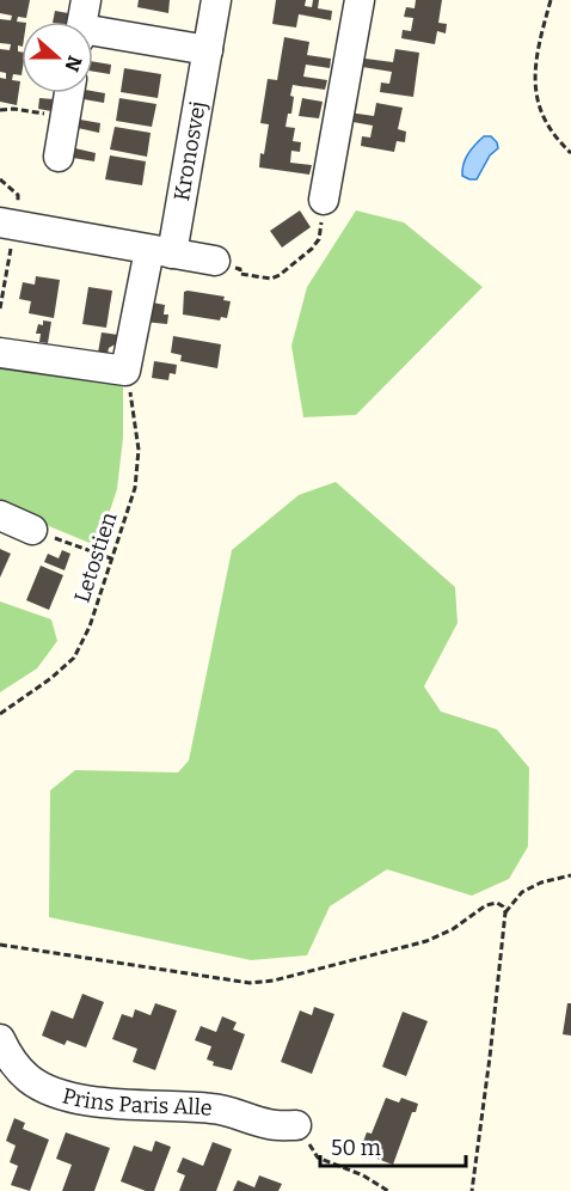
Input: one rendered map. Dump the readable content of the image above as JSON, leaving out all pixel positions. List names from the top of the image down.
{
  "streets": {
    "street": ["Kronosvej", "Prins Paris Alle"],
    "path": ["Letostien"]
  },
  "crossings": [
    ["Kronosvej", "Letostien"]
  ],
  "scale_bar": "50 m",
  "north": "right"
}
